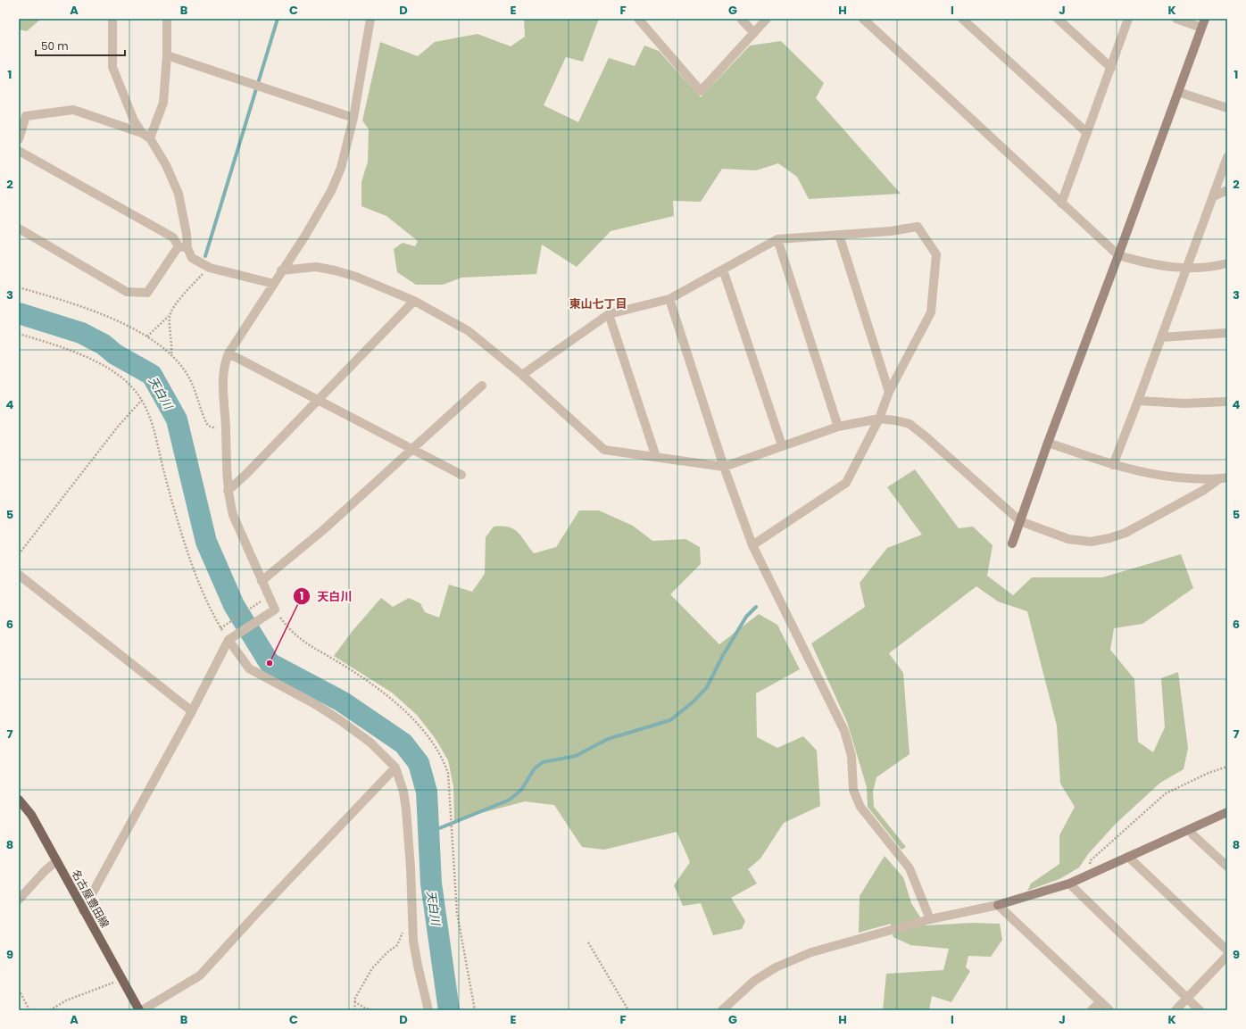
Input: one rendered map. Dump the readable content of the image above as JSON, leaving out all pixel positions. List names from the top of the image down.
{
  "streets": {
    "main road": ["名古屋豊田線"]
  },
  "districts": ["東山七丁目"],
  "water": ["天白川"],
  "places": ["天白川"],
  "scale_bar": "50 m",
  "grid": {
    "columns": [
      "A",
      "B",
      "C",
      "D",
      "E",
      "F",
      "G",
      "H",
      "I",
      "J",
      "K"
    ],
    "rows": [
      "1",
      "2",
      "3",
      "4",
      "5",
      "6",
      "7",
      "8",
      "9"
    ]
  }
}
